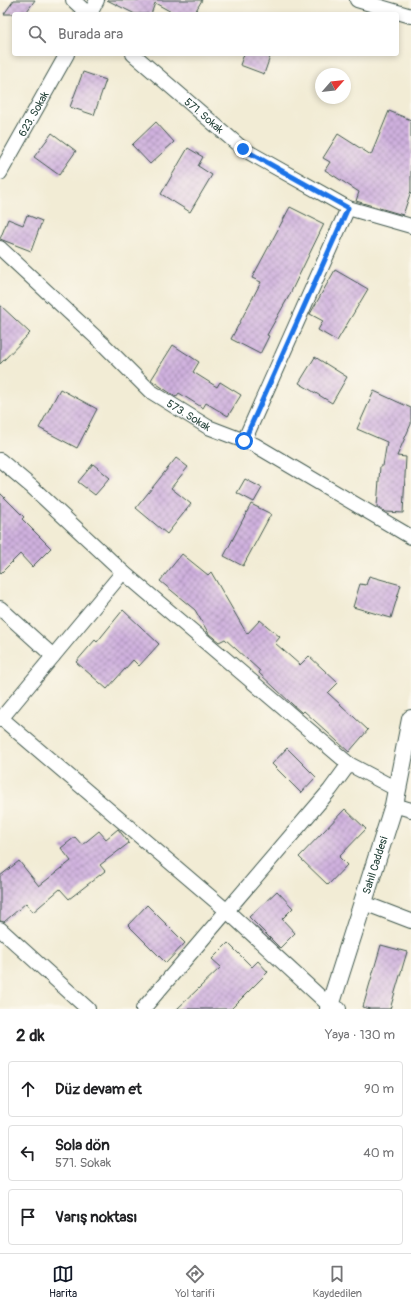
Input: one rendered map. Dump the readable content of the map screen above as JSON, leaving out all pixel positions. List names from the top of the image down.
{
  "streets": {
    "street": [
      "623. Sokak",
      "571. Sokak",
      "573. Sokak",
      "Sahil Caddesi"
    ]
  },
  "north": "top right",
  "page": {
    "search": "Burada ara",
    "heading": ["2 dk", "Yaya · 130 m"],
    "list": [
      ["Düz devam et", "90 m"],
      ["Sola dön", "571. Sokak", "40 m"],
      "Varış noktası"
    ],
    "nav": ["Harita", "Yol tarifi", "Kaydedilen"]
  }
}
